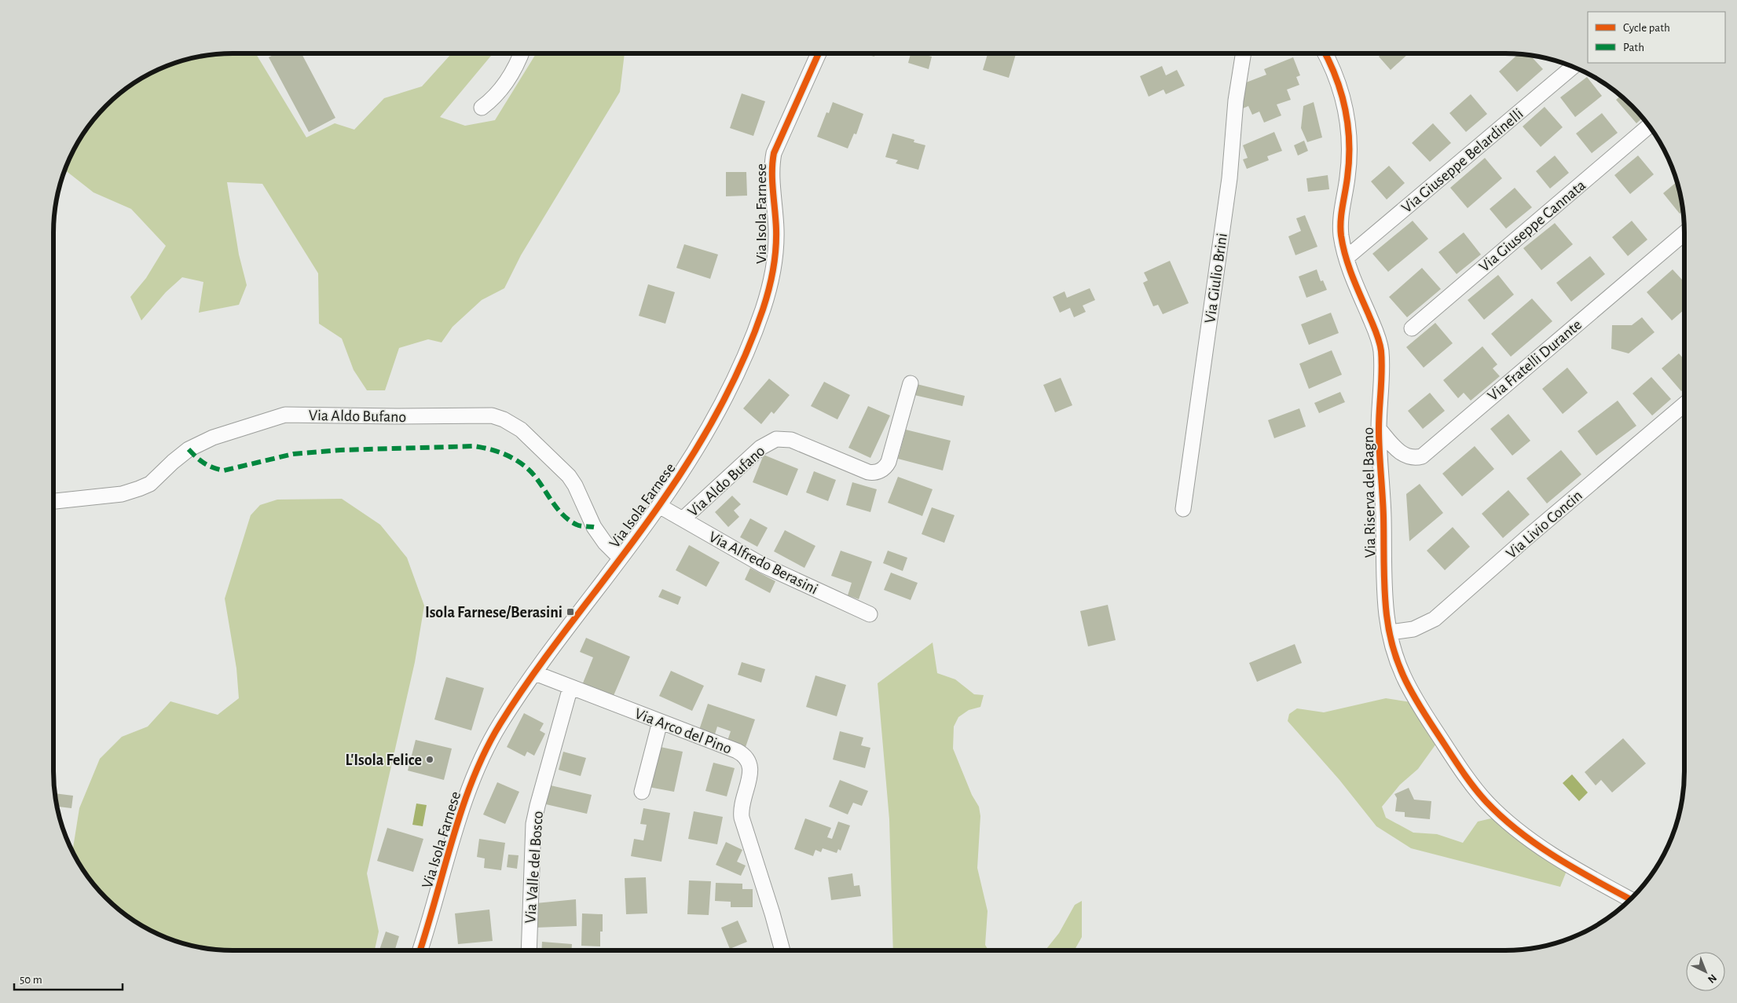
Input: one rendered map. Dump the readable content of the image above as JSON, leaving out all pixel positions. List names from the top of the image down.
{
  "streets": {
    "street": [
      "Via Giuseppe Belardinelli",
      "Via Isola Farnese",
      "Via Giuseppe Cannata",
      "Via Giulio Brini",
      "Via Fratelli Durante",
      "Via Aldo Bufano",
      "Via Riserva del Bagno",
      "Via Livio Concin",
      "Via Alfredo Berasini",
      "Via Arco del Pino",
      "Via Valle del Bosco"
    ]
  },
  "crossings": [
    ["Via Giuseppe Belardinelli", "Via Riserva del Bagno"],
    ["Via Isola Farnese", "Via Aldo Bufano"],
    ["Via Isola Farnese", "Via Alfredo Berasini"],
    ["Via Isola Farnese", "Via Arco del Pino"],
    ["Via Fratelli Durante", "Via Riserva del Bagno"],
    ["Via Aldo Bufano", "Via Alfredo Berasini"],
    ["Via Riserva del Bagno", "Via Livio Concin"],
    ["Via Arco del Pino", "Via Valle del Bosco"]
  ],
  "places": {
    "transit": ["Isola Farnese/Berasini"],
    "other": ["L'Isola Felice"]
  },
  "legend": ["Cycle path", "Path"],
  "scale_bar": "50 m",
  "north": "bottom right"
}
